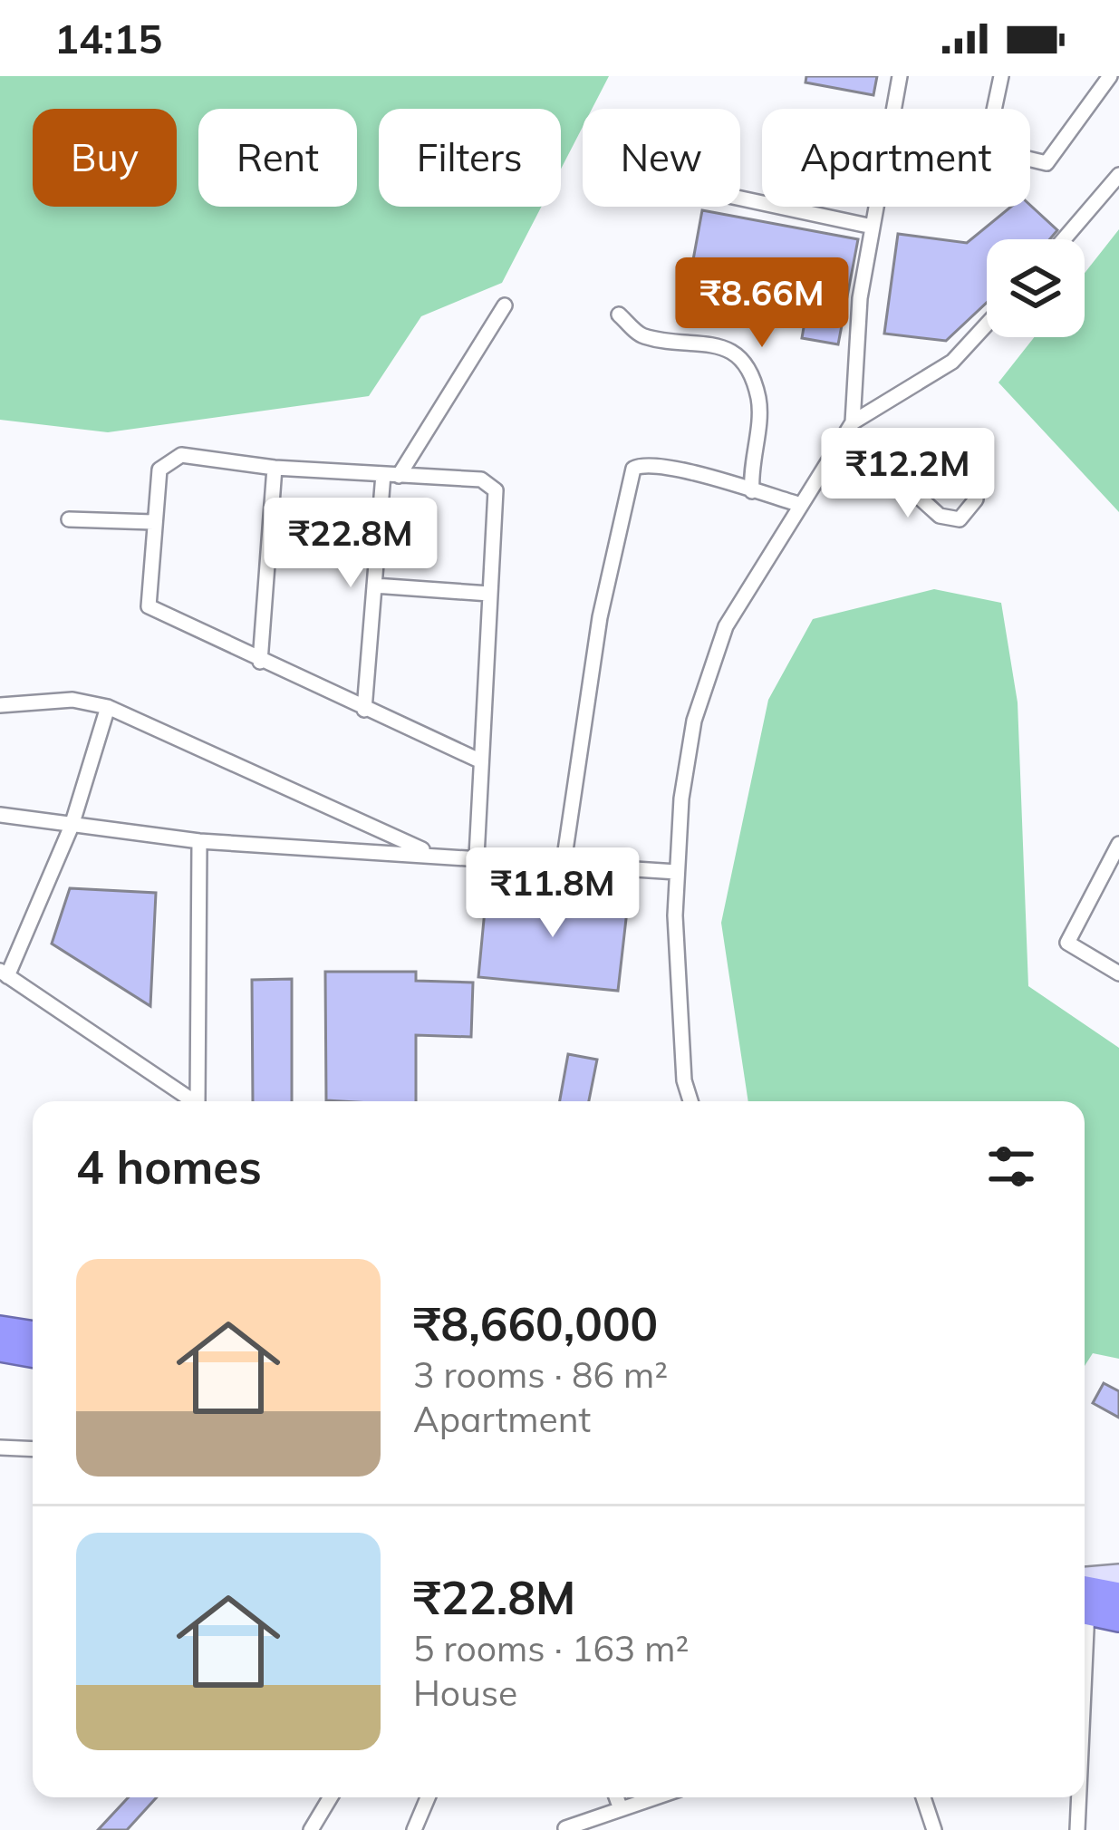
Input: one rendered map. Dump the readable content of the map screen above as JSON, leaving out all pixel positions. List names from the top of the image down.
{
  "page": {
    "status": "14:15",
    "chip": [
      "Buy",
      "Rent",
      "Filters",
      "New",
      "Apartment"
    ],
    "price": [
      "₹8.66M",
      "₹12.2M",
      "₹22.8M",
      "₹11.8M"
    ],
    "heading": "4 homes",
    "list": [
      {
        "name": "₹8,660,000",
        "note": "3 rooms · 86 m² · Apartment"
      },
      {
        "name": "₹22.8M",
        "note": "5 rooms · 163 m² · House"
      }
    ]
  }
}
